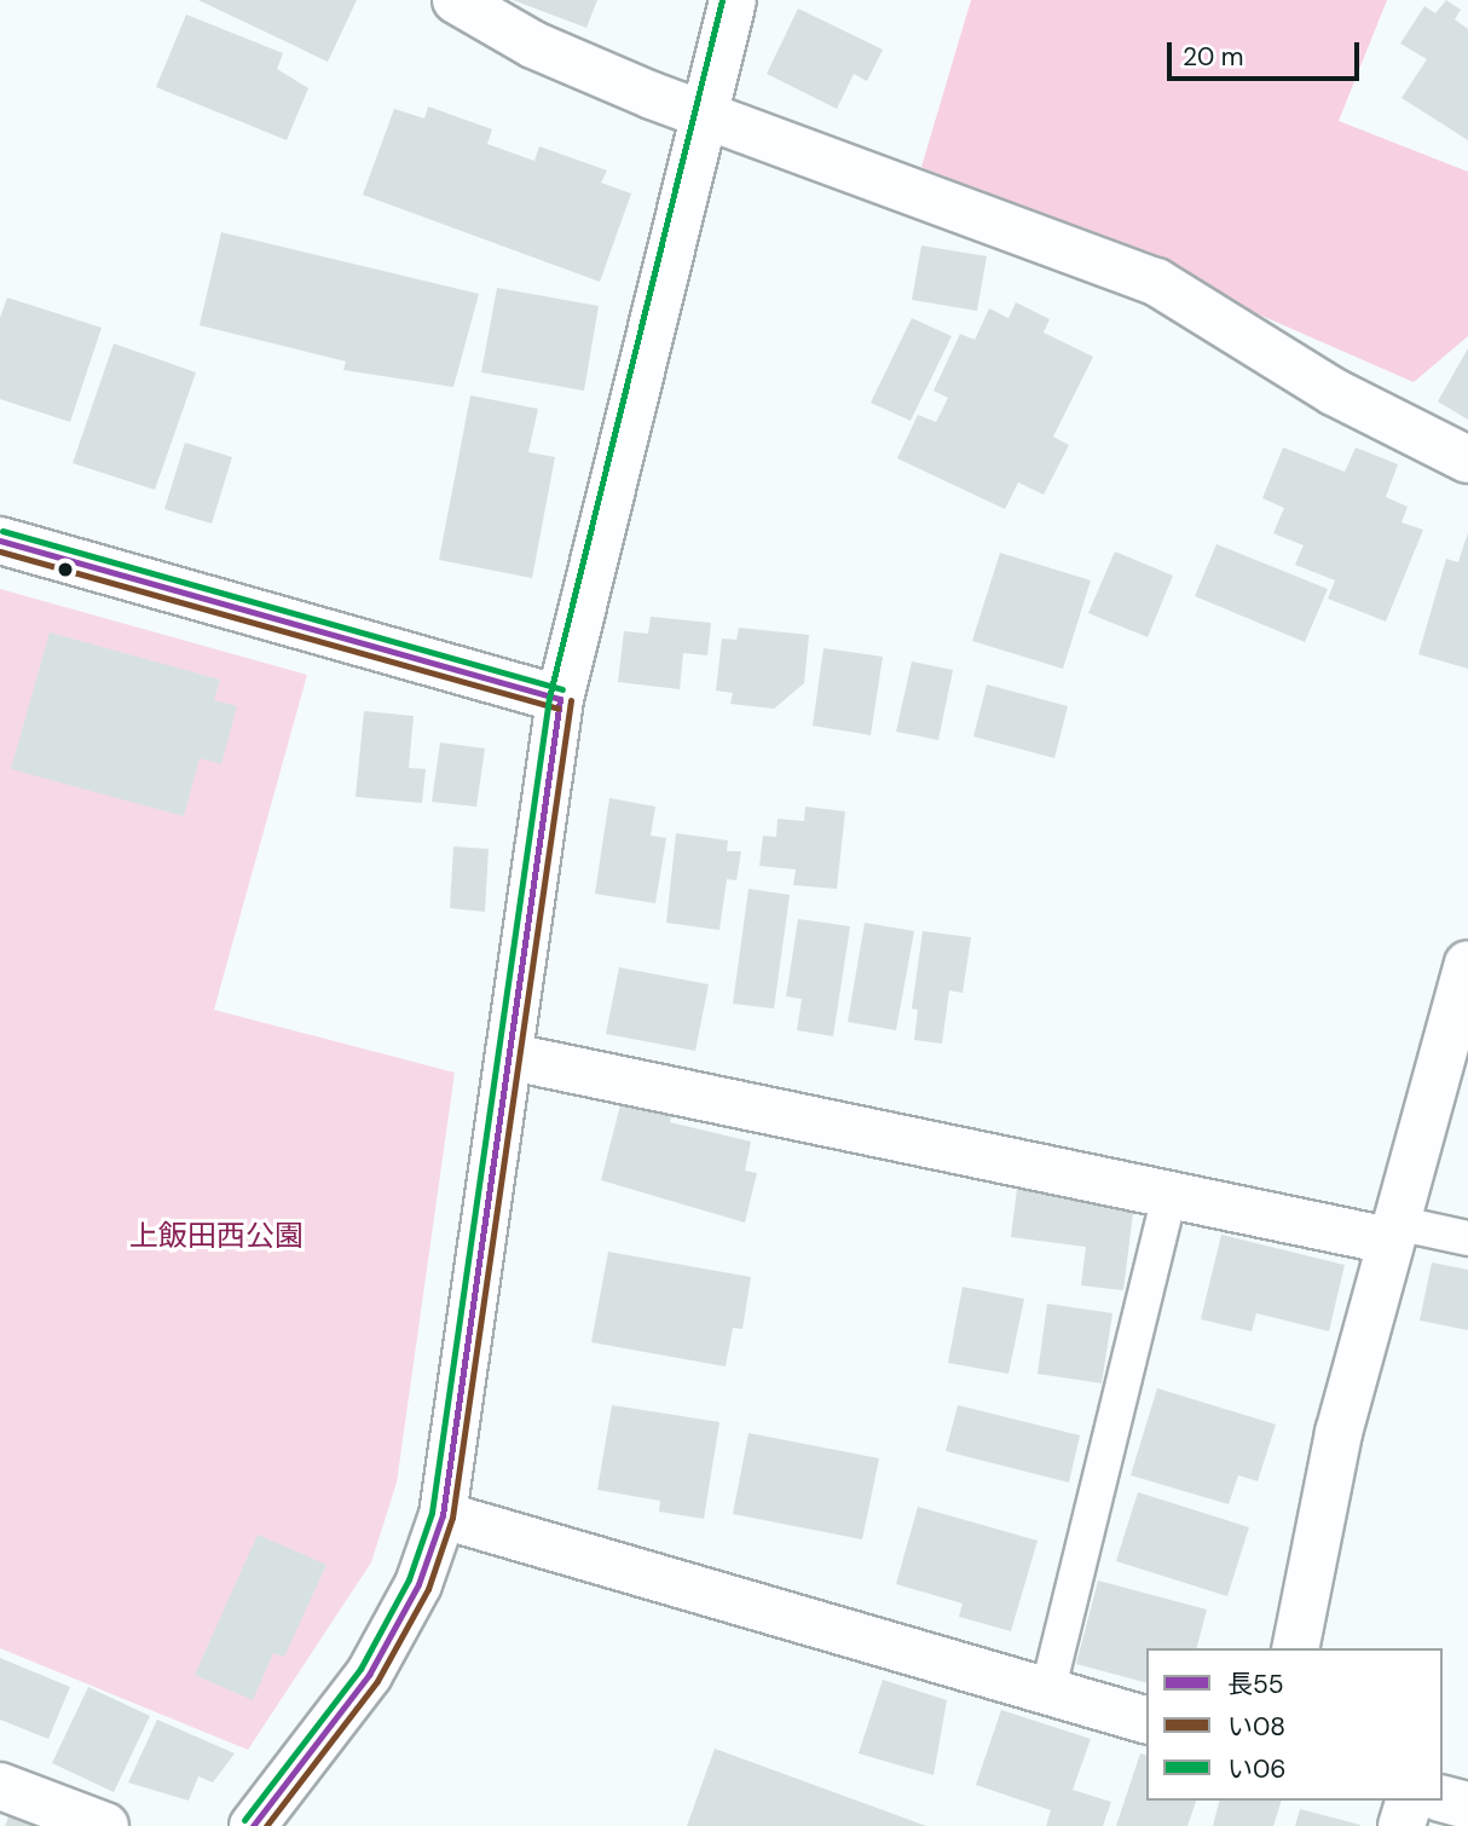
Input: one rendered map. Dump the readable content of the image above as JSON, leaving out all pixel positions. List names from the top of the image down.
{
  "parks": ["上飯田西公園"],
  "lines": ["transit line い06", "transit line 長55", "transit line い08"],
  "legend": ["長55", "い08", "い06"],
  "scale_bar": "20 m"
}
